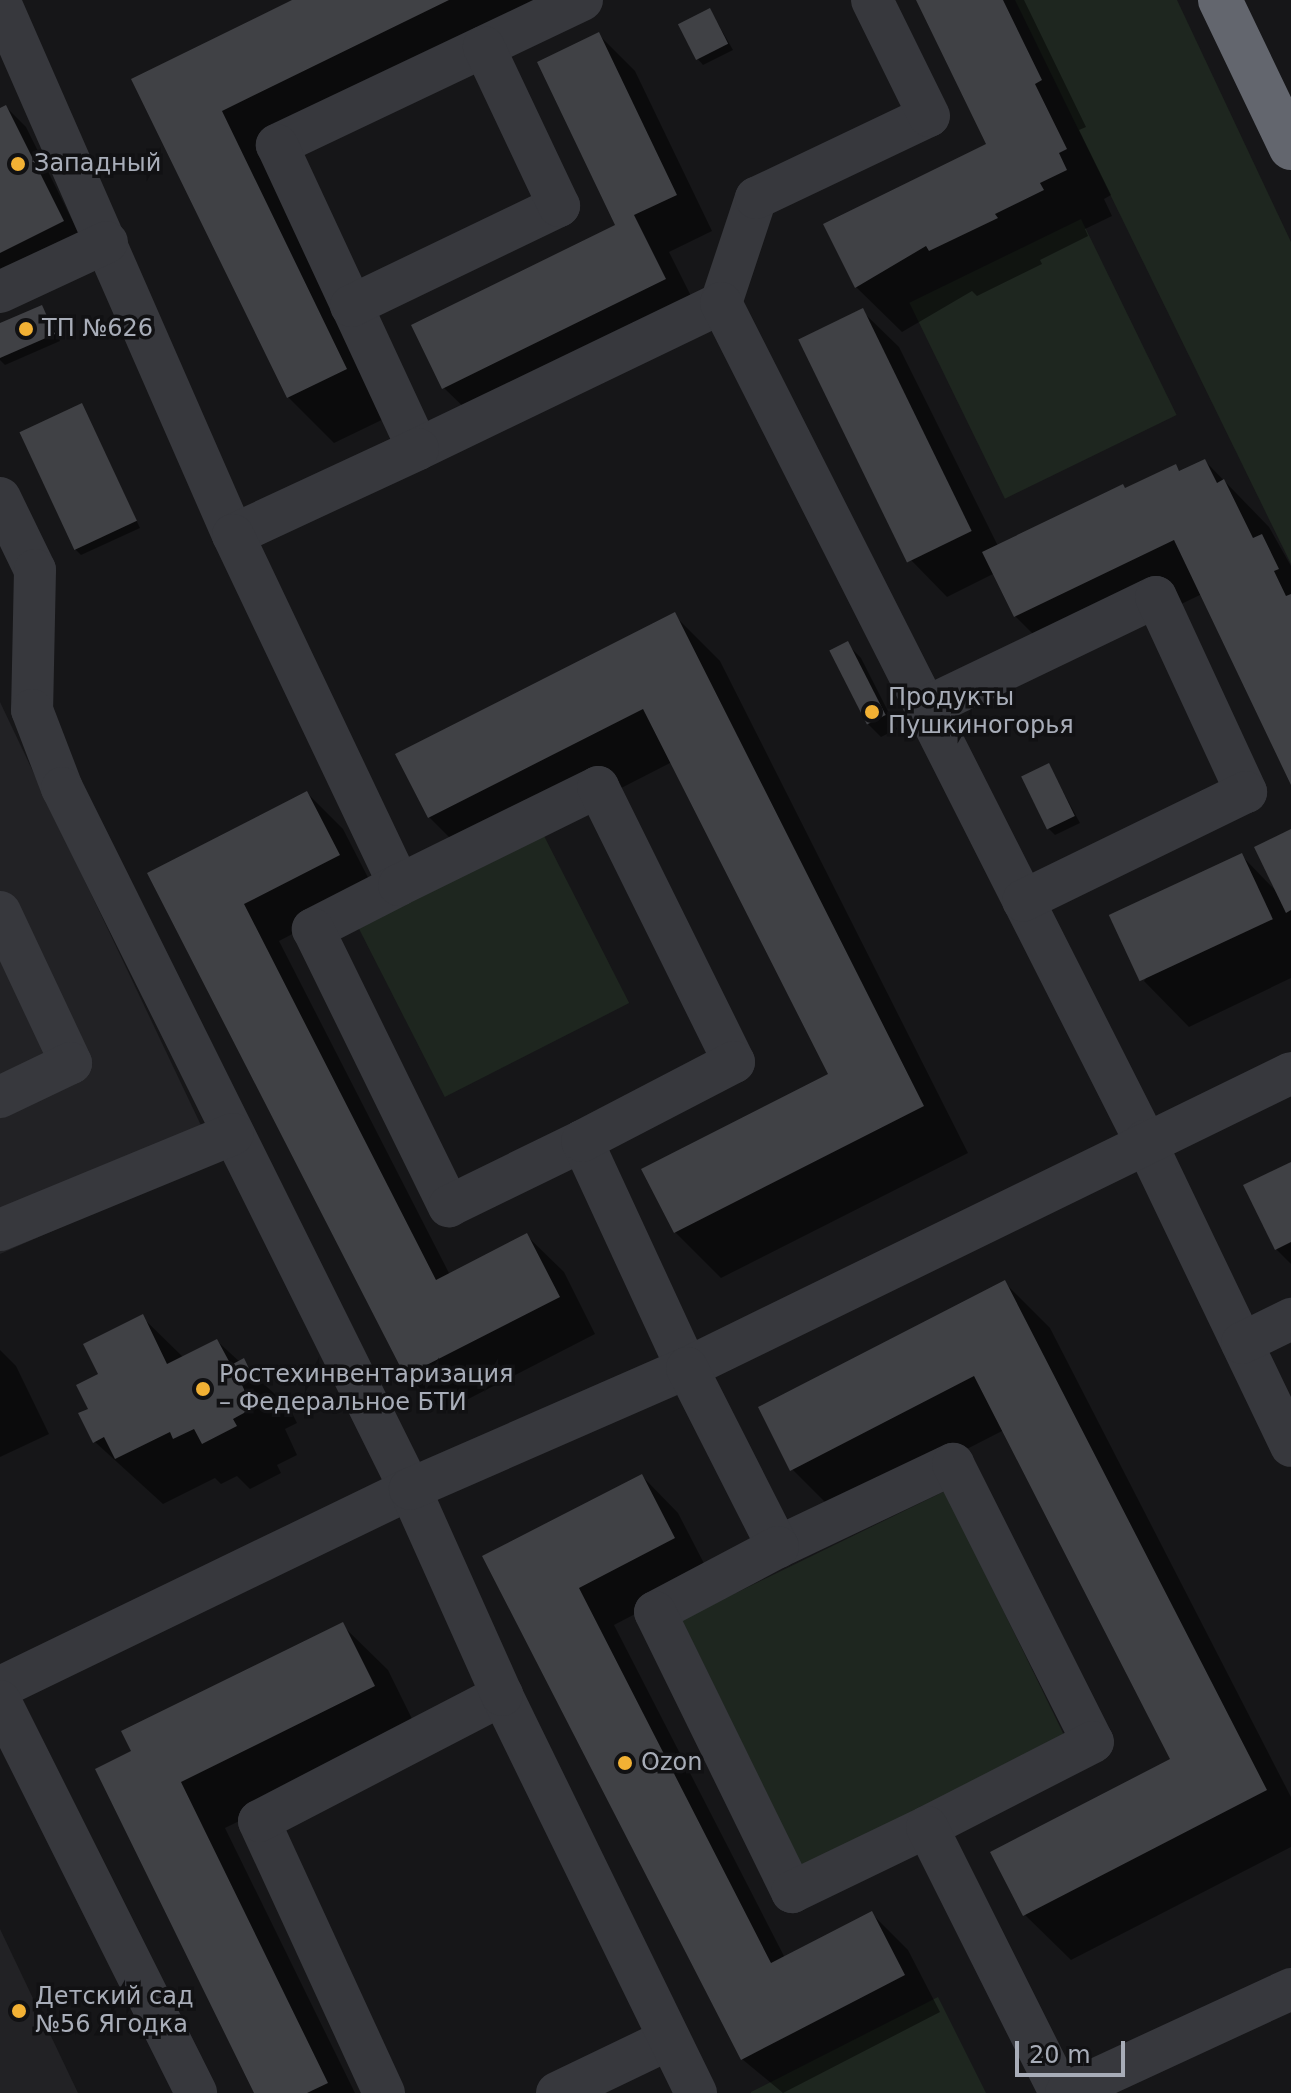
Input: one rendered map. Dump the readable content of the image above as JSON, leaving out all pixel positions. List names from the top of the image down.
{
  "places": [
    "Западный",
    "ТП №626",
    "Продукты Пушкиногорья",
    "Ростехинвентаризация – Федеральное БТИ",
    "Ozon",
    "Детский сад №56 Ягодка"
  ],
  "scale_bar": "20 m"
}
